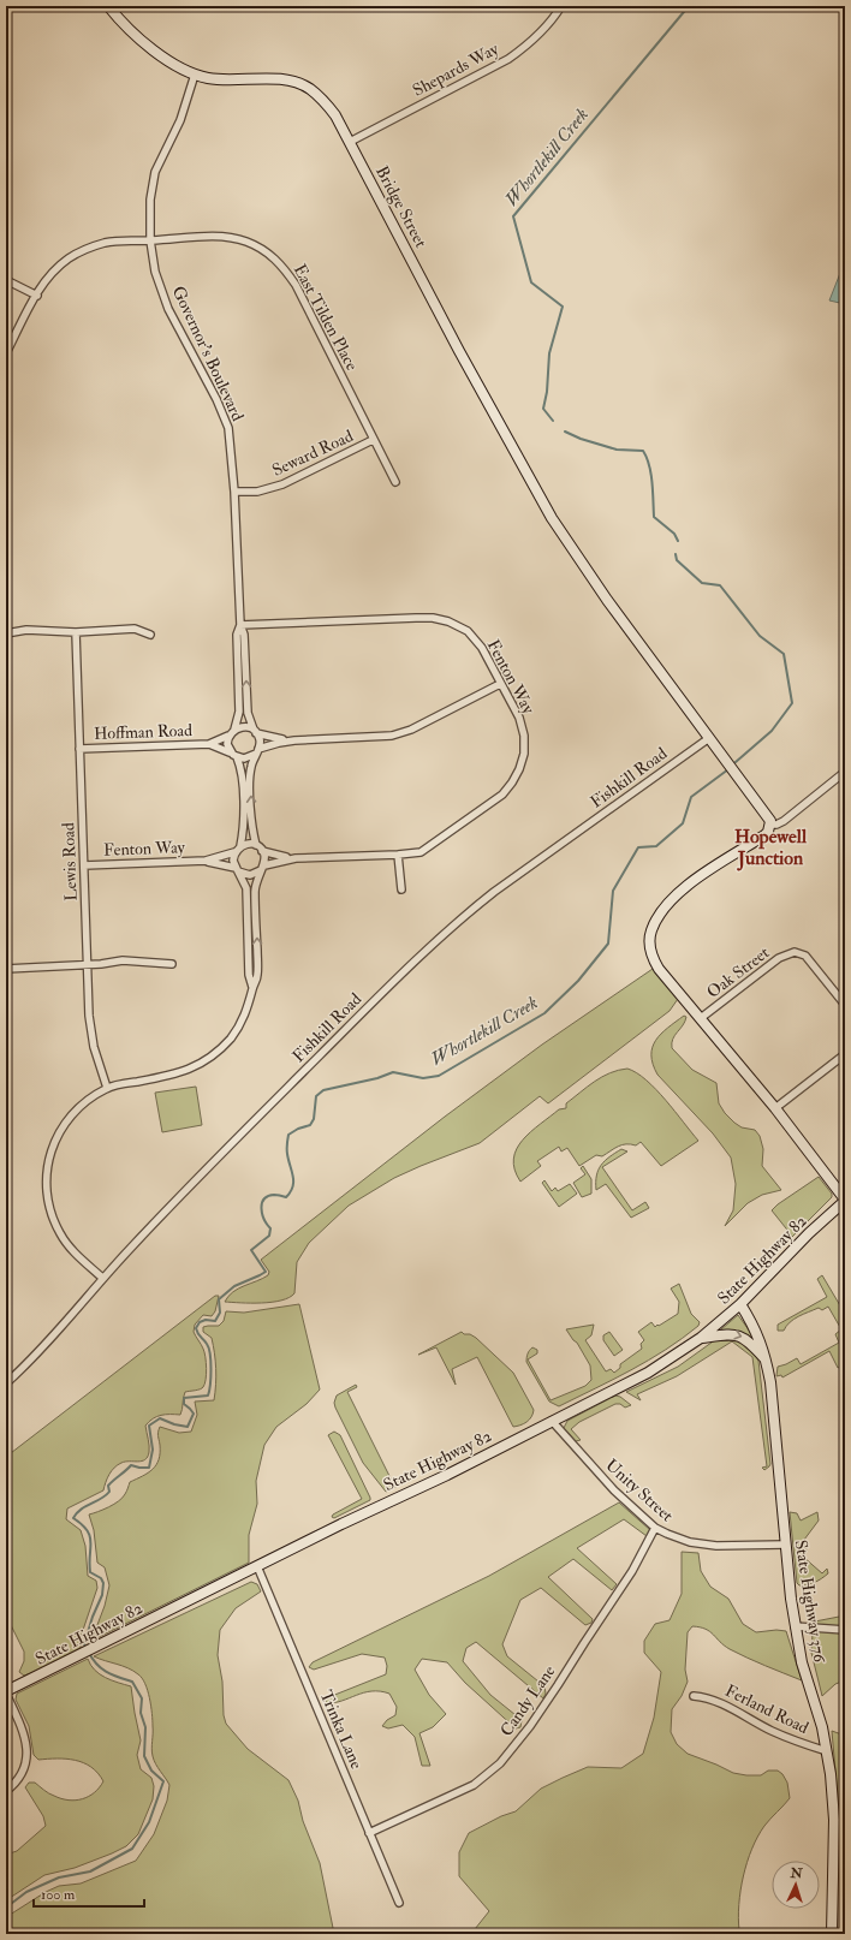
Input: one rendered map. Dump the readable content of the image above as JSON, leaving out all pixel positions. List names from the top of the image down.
{
  "streets": {
    "main road": ["Bridge Street", "State Highway 82", "State Highway 376"],
    "street": [
      "Shepards Way",
      "East Tilden Place",
      "Governor's Boulevard",
      "Seward Road",
      "Fenton Way",
      "Hoffman Road",
      "Fishkill Road",
      "Lewis Road",
      "Oak Street",
      "Unity Street",
      "Candy Lane",
      "Ferland Road",
      "Trinka Lane"
    ]
  },
  "crossings": [
    ["Shepards Way", "Bridge Street"],
    ["Bridge Street", "Governor's Boulevard"],
    ["Bridge Street", "Fishkill Road"],
    ["East Tilden Place", "Governor's Boulevard"],
    ["East Tilden Place", "Seward Road"],
    ["Governor's Boulevard", "Seward Road"],
    ["Governor's Boulevard", "Fenton Way"],
    ["Governor's Boulevard", "Hoffman Road"],
    ["Fenton Way", "Lewis Road"],
    ["Hoffman Road", "Lewis Road"],
    ["State Highway 82", "Unity Street"],
    ["State Highway 82", "State Highway 376"],
    ["State Highway 82", "Trinka Lane"],
    ["Unity Street", "State Highway 376"],
    ["Unity Street", "Candy Lane"],
    ["State Highway 376", "Ferland Road"],
    ["Candy Lane", "Trinka Lane"]
  ],
  "districts": ["Hopewell Junction"],
  "water": ["Whortlekill Creek"],
  "scale_bar": "100 m",
  "north": "top"
}
